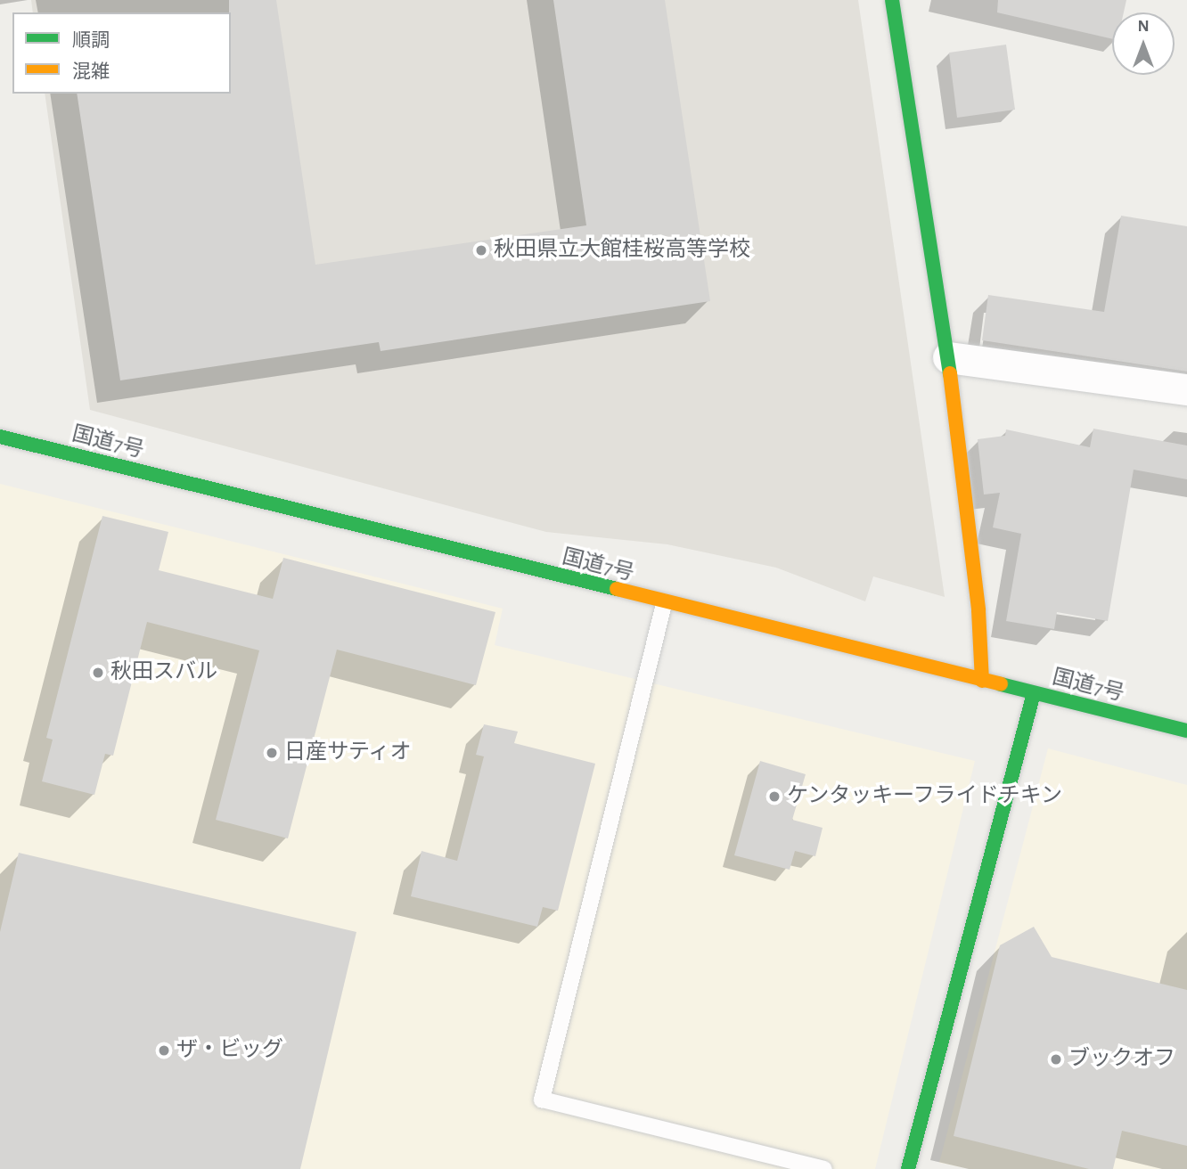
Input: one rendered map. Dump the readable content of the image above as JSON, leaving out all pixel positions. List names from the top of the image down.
{
  "streets": {
    "main road": ["国道7号"]
  },
  "places": [
    "秋田県立大館桂桜高等学校",
    "秋田スバル",
    "日産サティオ",
    "ケンタッキーフライドチキン",
    "ザ・ビッグ",
    "ブックオフ"
  ],
  "legend": ["順調", "混雑"],
  "north": "top"
}
